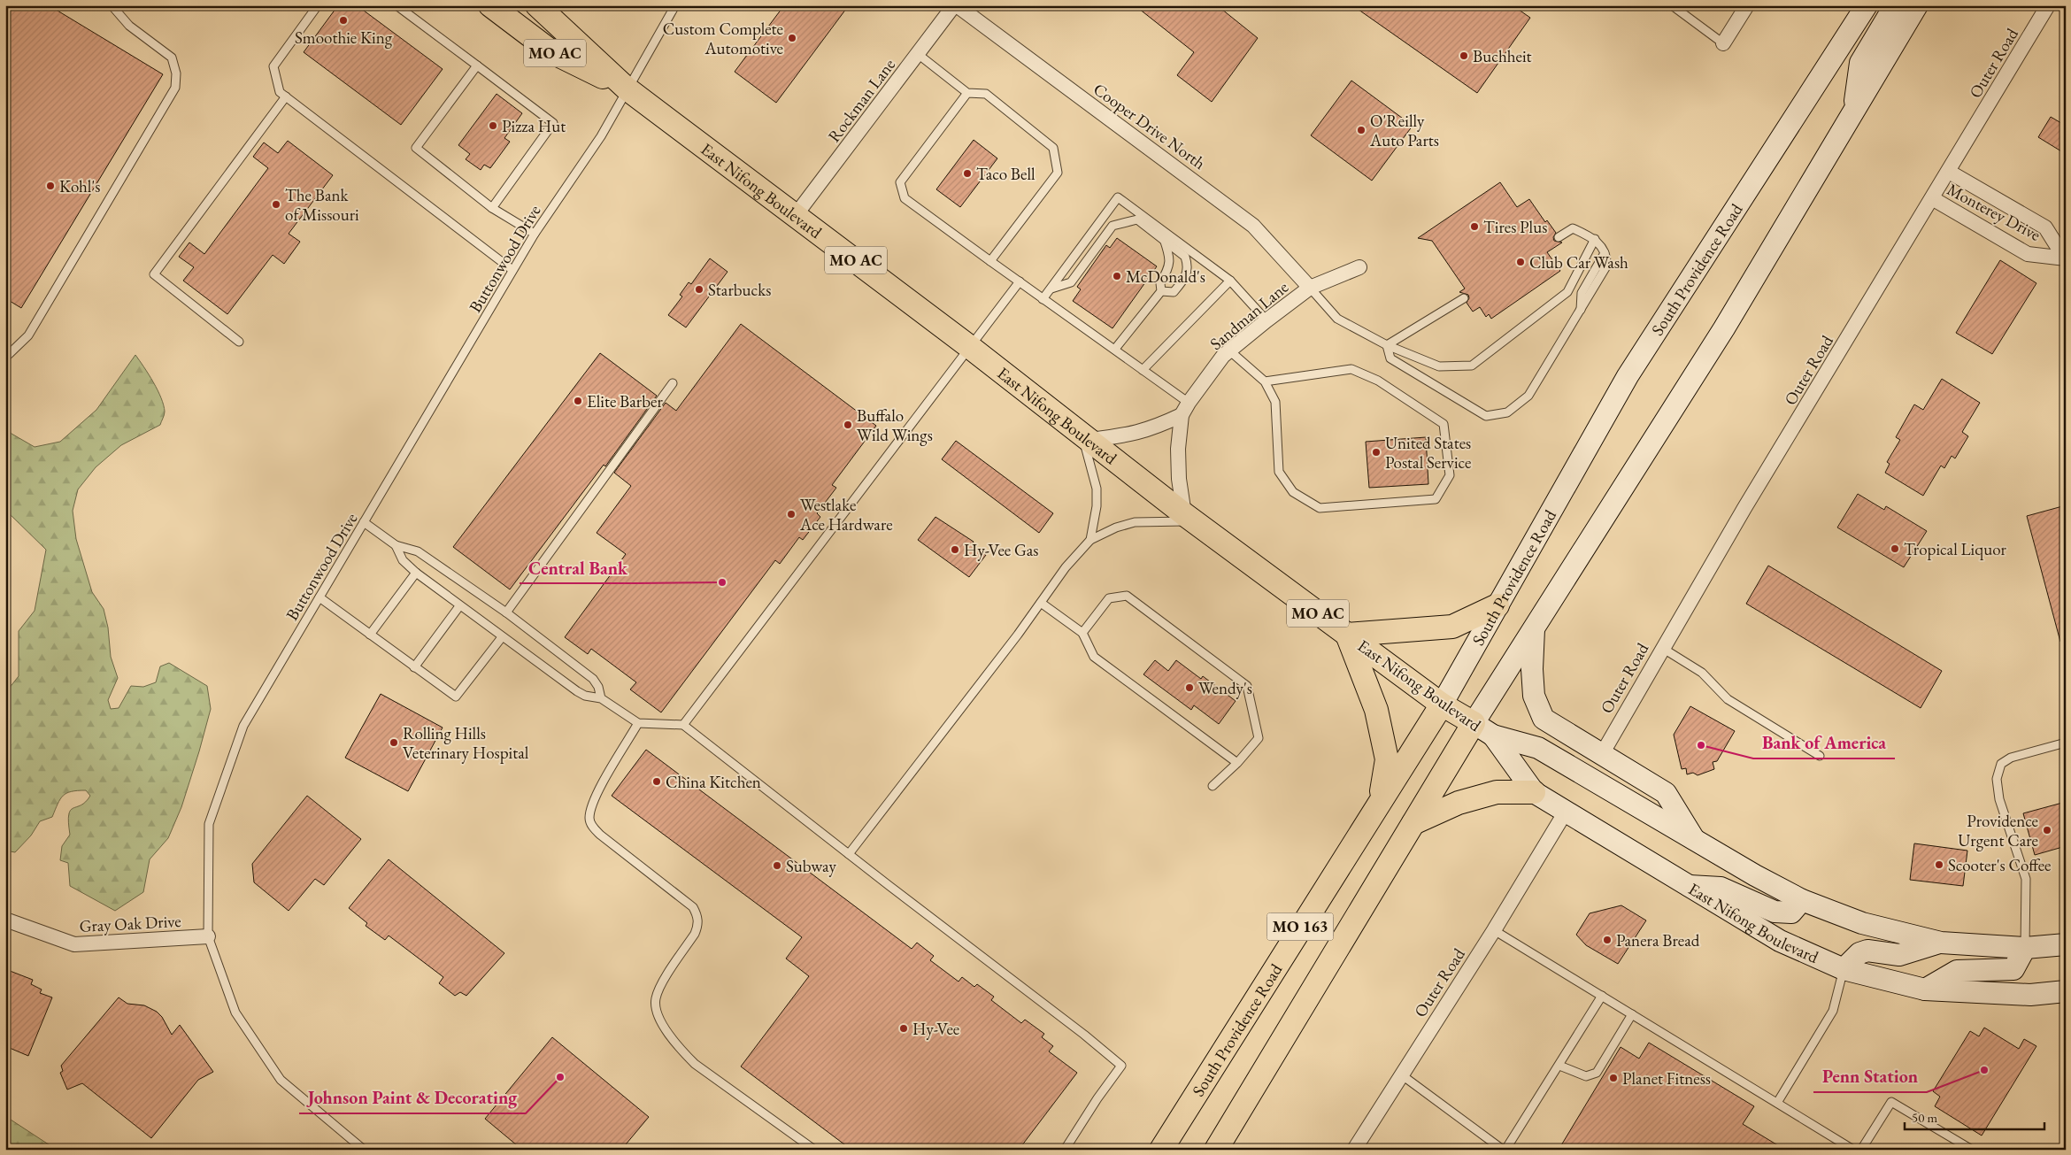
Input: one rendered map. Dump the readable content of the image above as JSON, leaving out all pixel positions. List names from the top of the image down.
{
  "streets": {
    "main road": [
      "MO AC",
      "East Nifong Boulevard",
      "South Providence Road",
      "MO 163"
    ],
    "street": [
      "Outer Road",
      "Rockman Lane",
      "Cooper Drive North",
      "Monterey Drive",
      "Sandman Lane",
      "Gray Oak Drive"
    ],
    "lane": ["Buttonwood Drive"]
  },
  "crossings": [
    ["Outer Road", "East Nifong Boulevard"],
    ["Outer Road", "Monterey Drive"],
    ["Rockman Lane", "Cooper Drive North"],
    ["Rockman Lane", "East Nifong Boulevard"],
    ["Cooper Drive North", "Sandman Lane"],
    ["East Nifong Boulevard", "Buttonwood Drive"],
    ["East Nifong Boulevard", "South Providence Road"],
    ["East Nifong Boulevard", "Sandman Lane"],
    ["East Nifong Boulevard", "MO 163"],
    ["Buttonwood Drive", "Gray Oak Drive"]
  ],
  "places": [
    "Smoothie King",
    "Custom Complete Automotive",
    "Buchheit",
    "Pizza Hut",
    "O'Reilly Auto Parts",
    "Taco Bell",
    "Kohl's",
    "The Bank of Missouri",
    "Tires Plus",
    "Club Car Wash",
    "McDonald's",
    "Starbucks",
    "Elite Barber",
    "Buffalo Wild Wings",
    "United States Postal Service",
    "Westlake Ace Hardware",
    "Tropical Liquor",
    "Hy-Vee Gas",
    "Central Bank",
    "Wendy's",
    "Rolling Hills Veterinary Hospital",
    "Bank of America",
    "China Kitchen",
    "Providence Urgent Care",
    "Scooter's Coffee",
    "Subway",
    "Panera Bread",
    "Hy-Vee",
    "Penn Station",
    "Johnson Paint & Decorating",
    "Planet Fitness"
  ],
  "scale_bar": "50 m"
}
